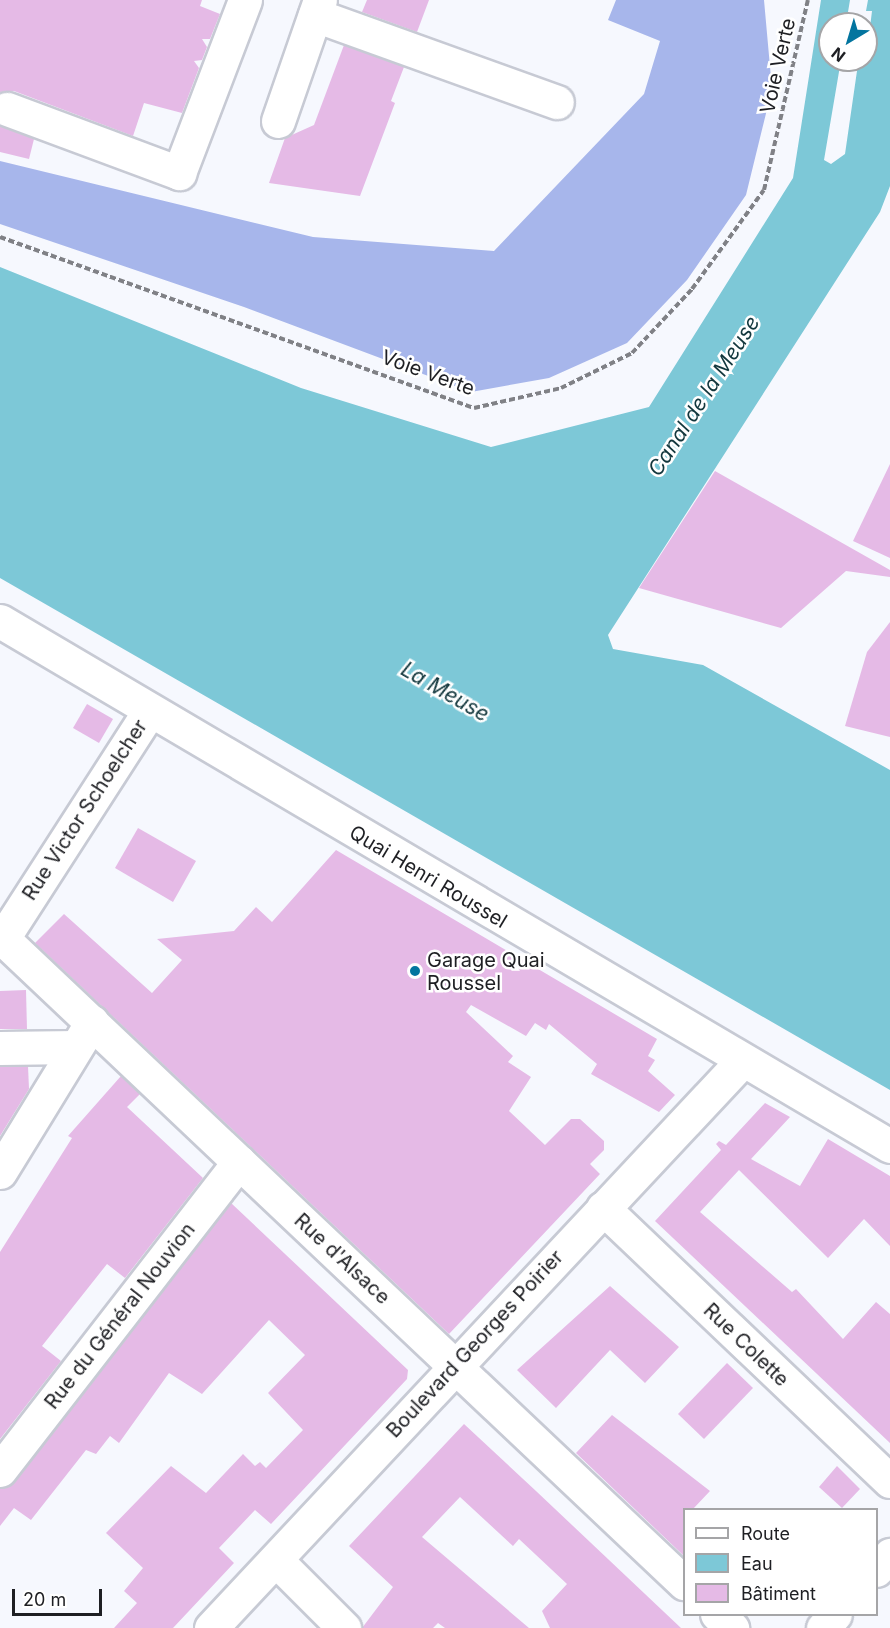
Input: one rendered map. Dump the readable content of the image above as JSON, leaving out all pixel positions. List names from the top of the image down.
{
  "streets": {
    "street": [
      "Rue Victor Schoelcher",
      "Quai Henri Roussel",
      "Rue d'Alsace",
      "Rue du Général Nouvion",
      "Boulevard Georges Poirier",
      "Rue Colette"
    ],
    "path": ["Voie Verte"]
  },
  "crossings": [
    ["Rue Victor Schoelcher", "Quai Henri Roussel"],
    ["Rue Victor Schoelcher", "Rue d'Alsace"],
    ["Quai Henri Roussel", "Boulevard Georges Poirier"],
    ["Rue d'Alsace", "Rue du Général Nouvion"],
    ["Rue d'Alsace", "Boulevard Georges Poirier"],
    ["Boulevard Georges Poirier", "Rue Colette"]
  ],
  "water": ["Canal de la Meuse", "La Meuse"],
  "places": ["Garage Quai Roussel"],
  "legend": ["Route", "Eau", "Bâtiment"],
  "scale_bar": "20 m",
  "north": "bottom left"
}
